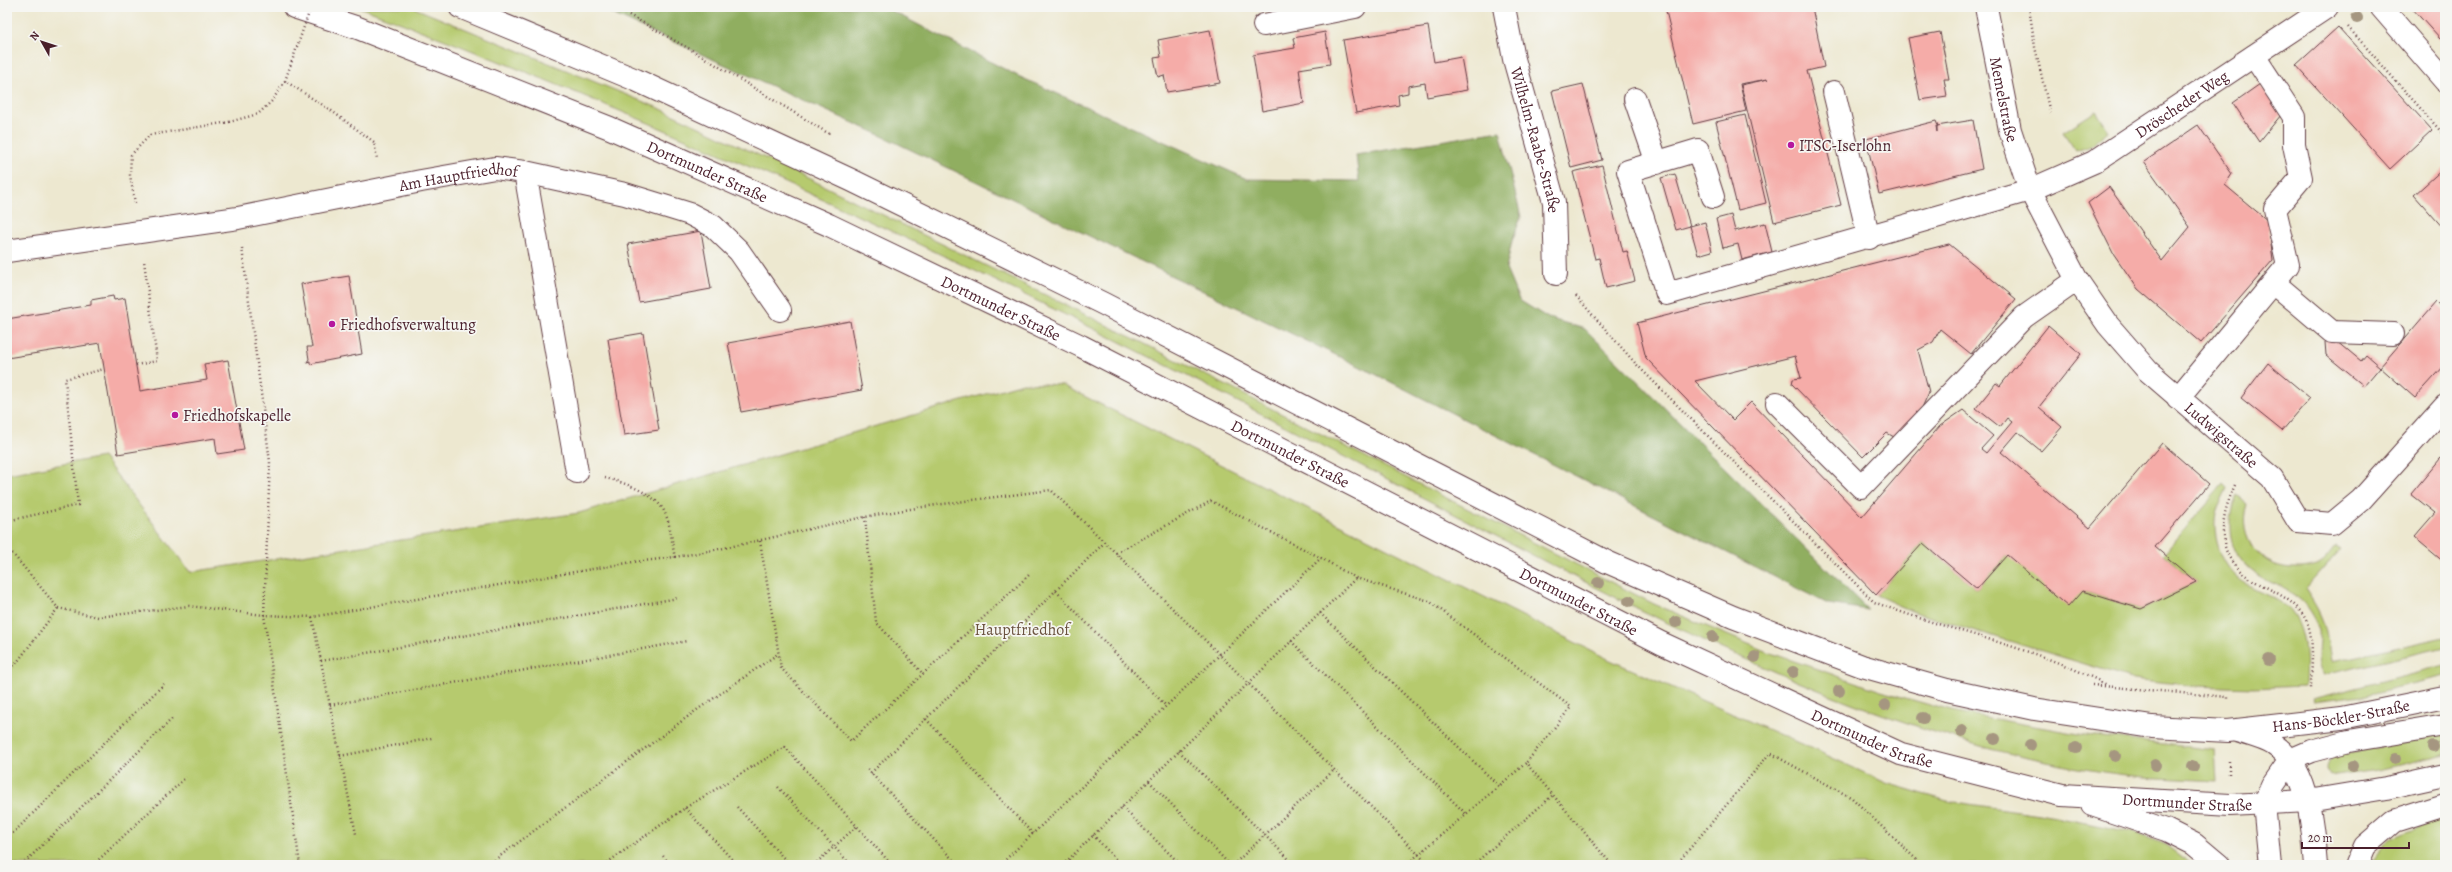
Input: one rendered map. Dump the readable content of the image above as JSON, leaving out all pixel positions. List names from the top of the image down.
{
  "streets": {
    "main road": [
      "Memelstraße",
      "Dröscheder Weg",
      "Wilhelm-Raabe-Straße",
      "Dortmunder Straße",
      "Am Hauptfriedhof",
      "Ludwigstraße",
      "Hans-Böckler-Straße"
    ]
  },
  "crossings": [
    ["Memelstraße", "Dröscheder Weg"],
    ["Memelstraße", "Ludwigstraße"],
    ["Dröscheder Weg", "Ludwigstraße"]
  ],
  "parks": ["Hauptfriedhof"],
  "places": ["ITSC-Iserlohn", "Friedhofsverwaltung", "Friedhofskapelle"],
  "scale_bar": "20 m",
  "north": "top left"
}
